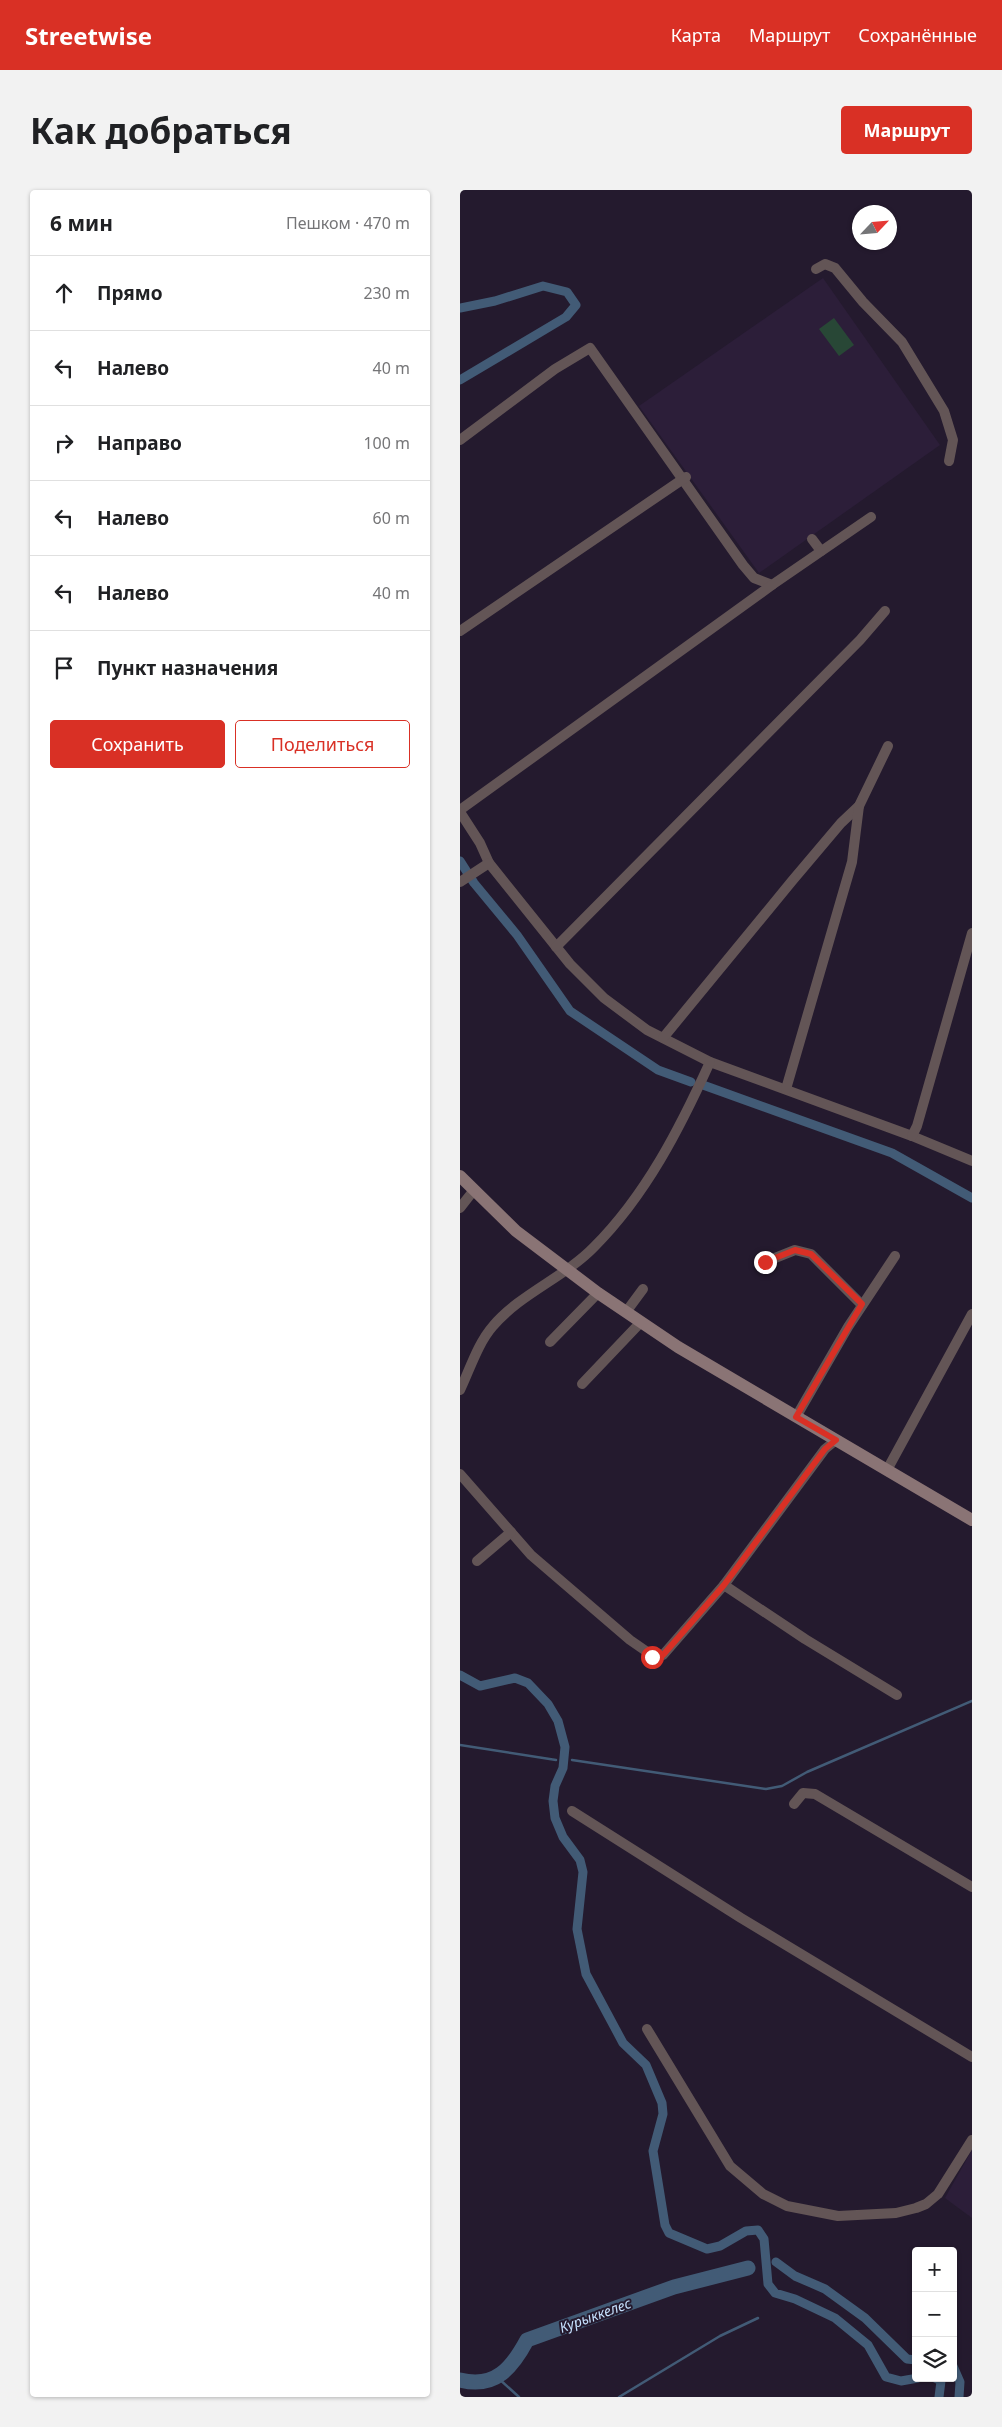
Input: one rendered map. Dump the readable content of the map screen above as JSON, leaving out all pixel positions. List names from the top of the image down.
{
  "water": ["Курыккелес"],
  "north": "top right",
  "page": {
    "header": "Streetwise",
    "nav": ["Карта", "Маршрут", "Сохранённые"],
    "buttons": [
      "Маршрут",
      ["Сохранить", "Поделиться"]
    ],
    "title": "Как добраться",
    "heading": ["6 мин", "Пешком · 470 m"],
    "list": [
      ["Прямо", "230 m"],
      ["Налево", "40 m"],
      ["Направо", "100 m"],
      ["Налево", "60 m"],
      ["Налево", "40 m"],
      "Пункт назначения"
    ],
    "map_buttons": ["+", "−"]
  }
}
